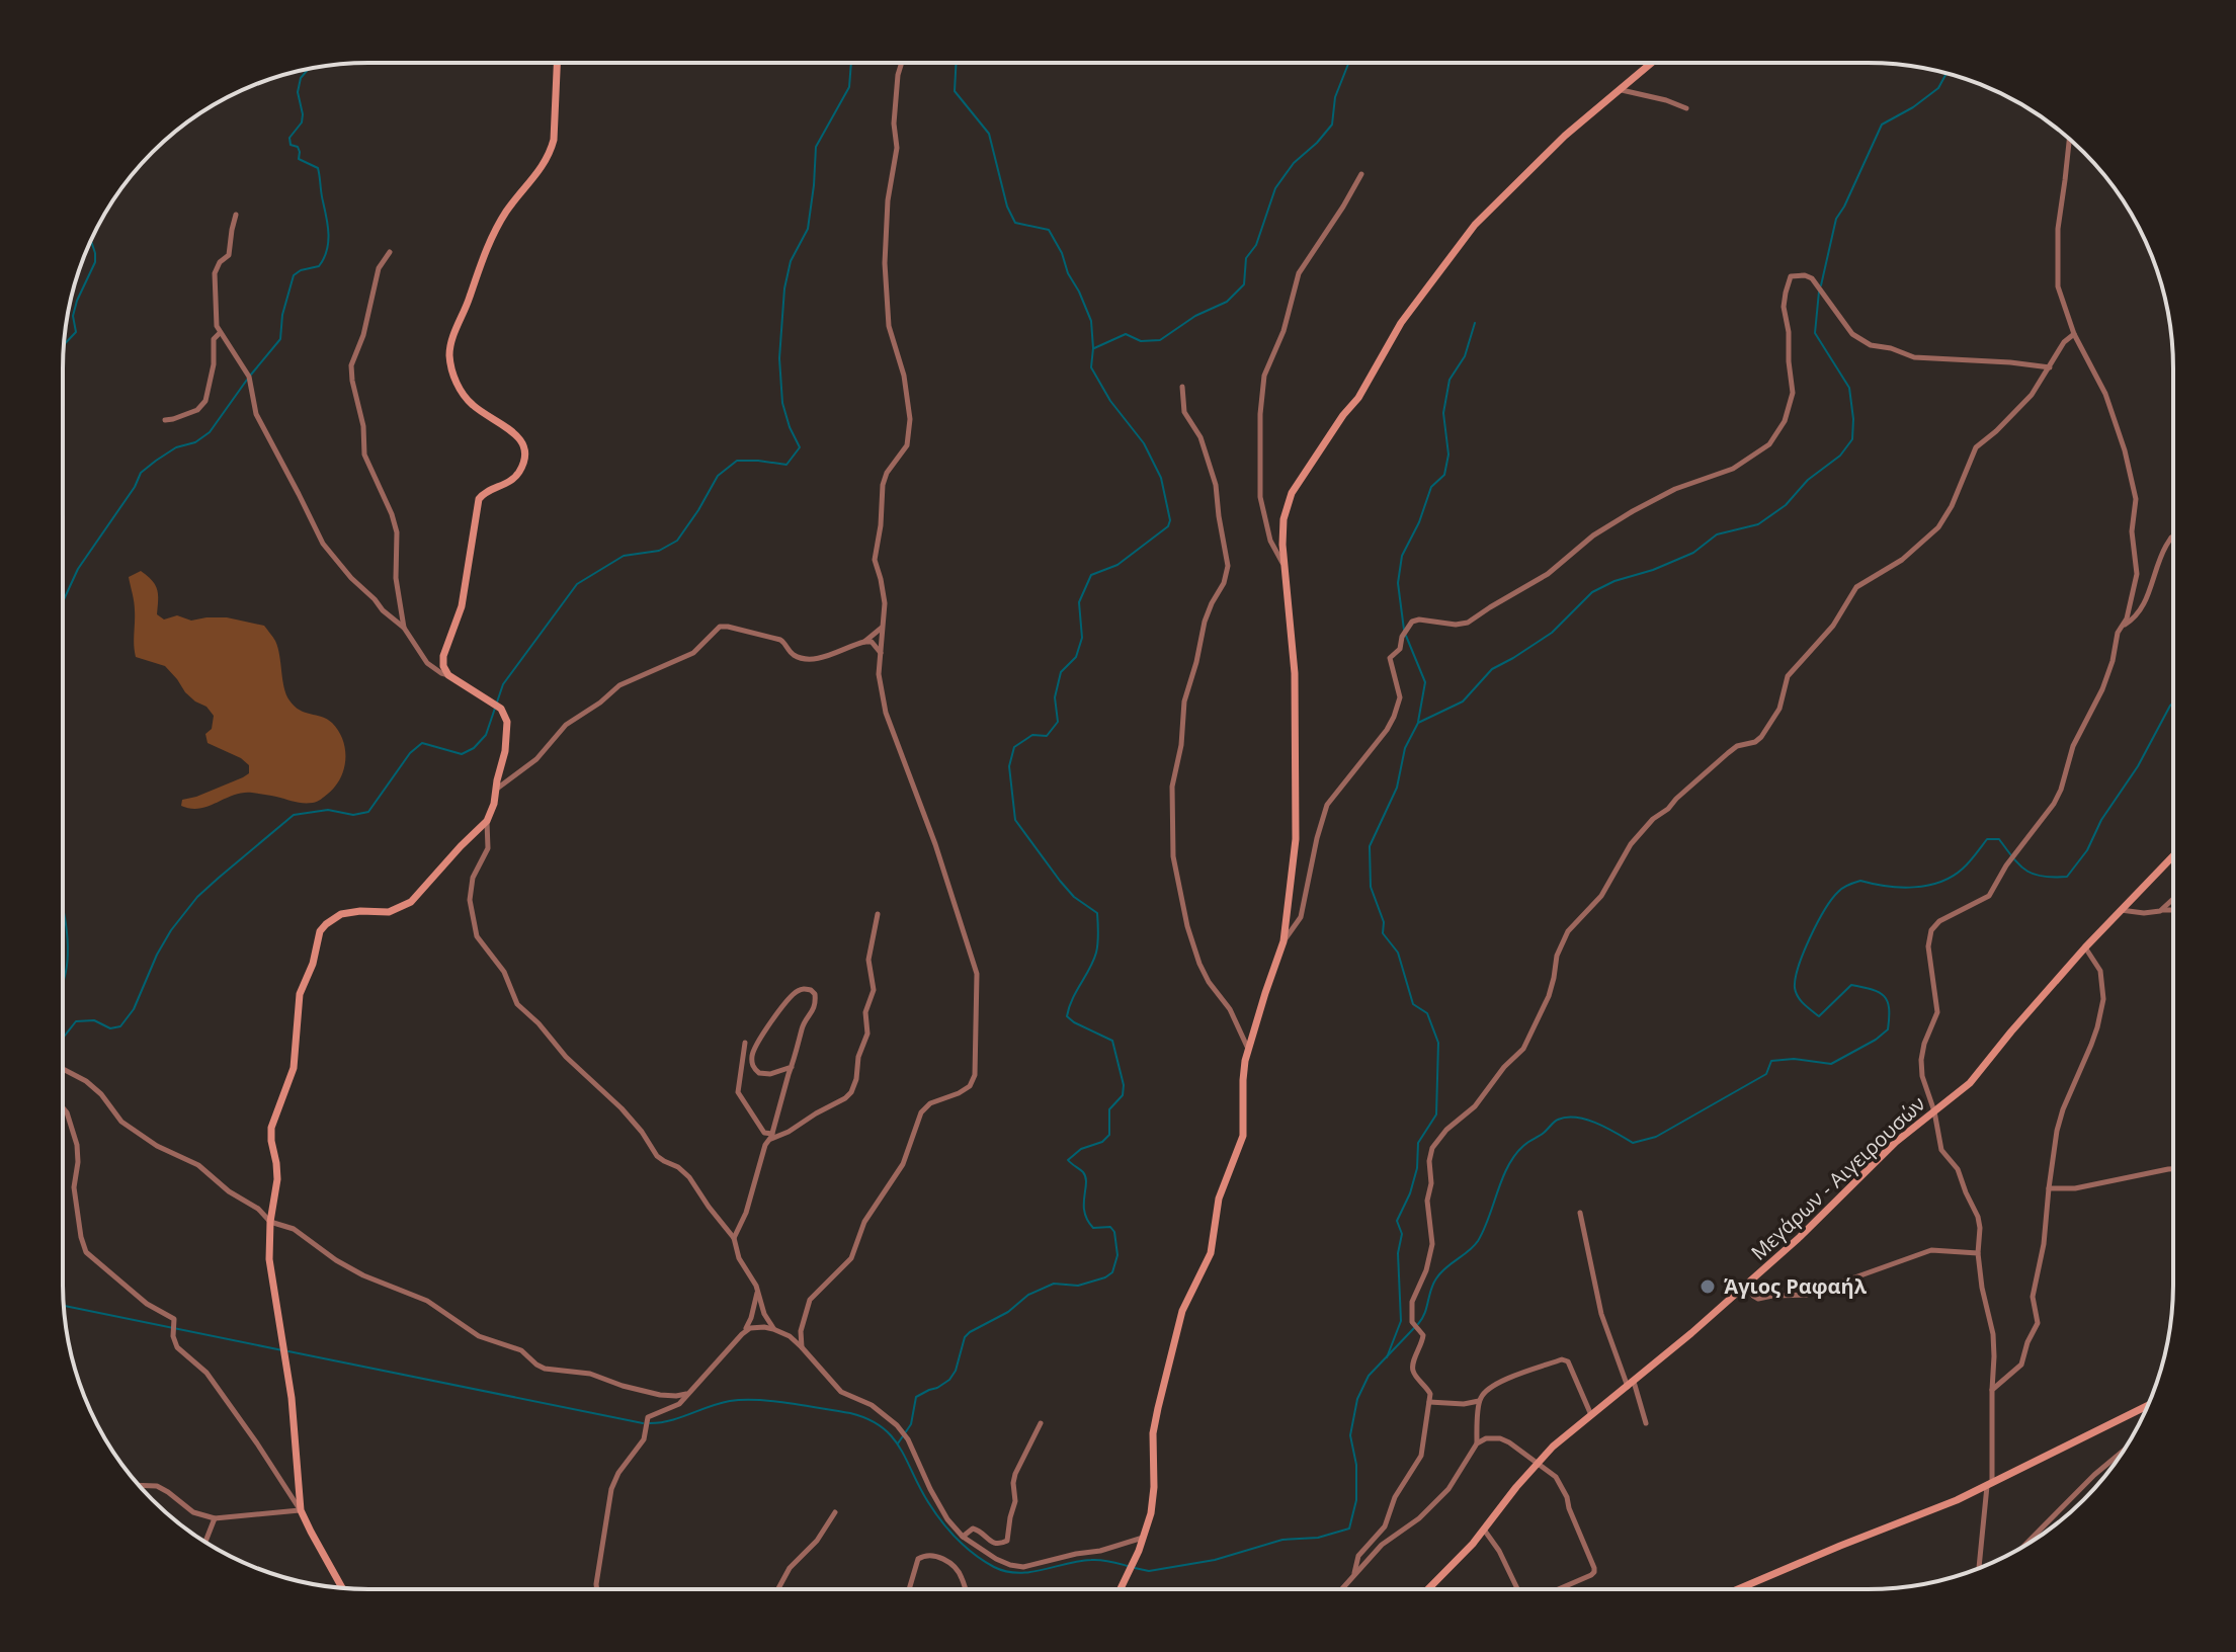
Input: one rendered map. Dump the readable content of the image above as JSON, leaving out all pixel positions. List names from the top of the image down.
{
  "streets": {
    "street": ["Μεγάρων - Αιγειρουσών"]
  },
  "places": ["Άγιος Ραφαήλ"]
}
